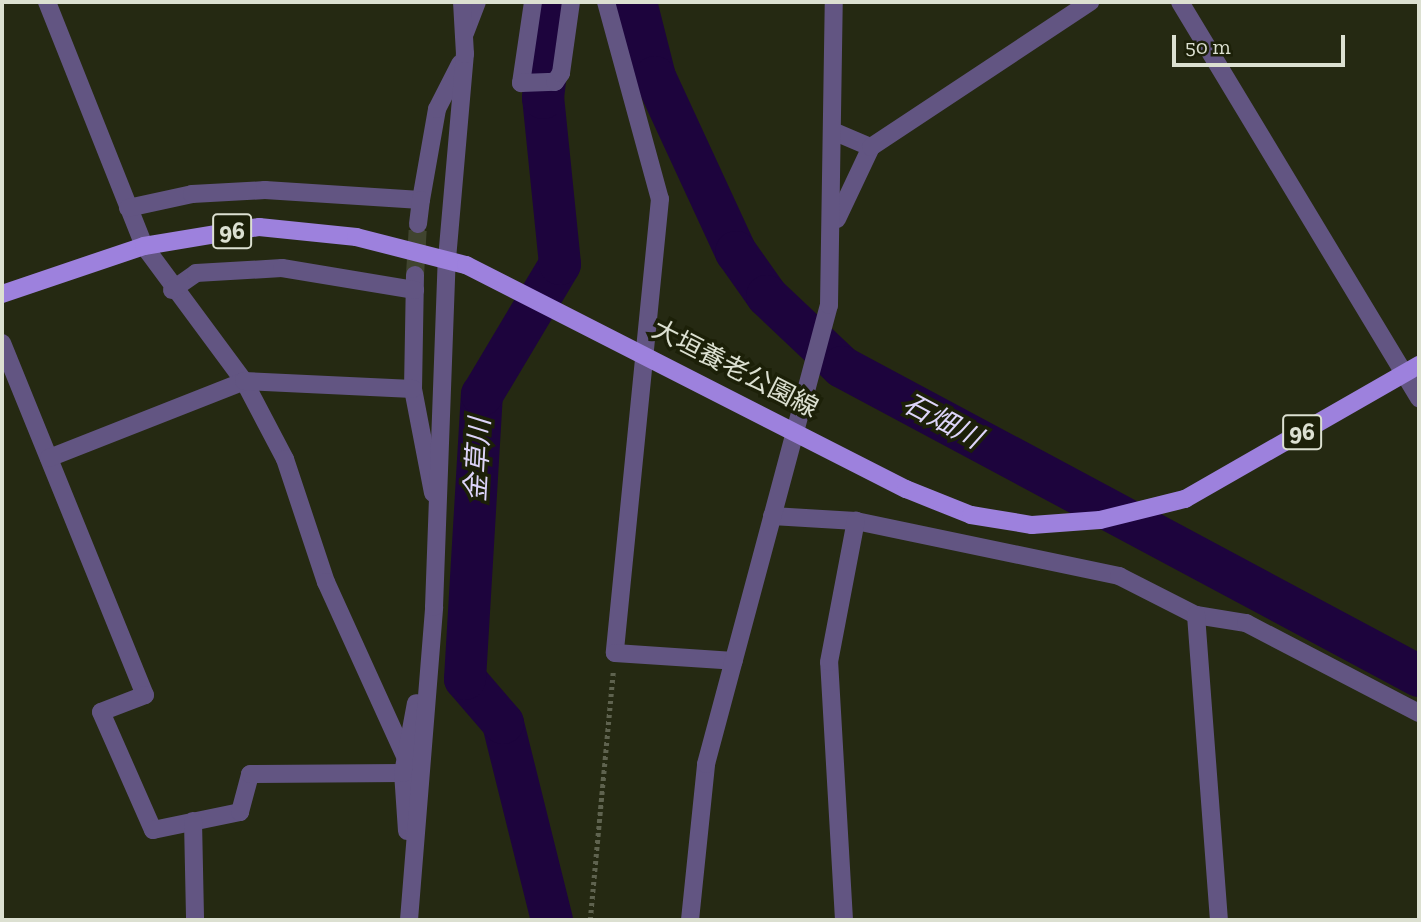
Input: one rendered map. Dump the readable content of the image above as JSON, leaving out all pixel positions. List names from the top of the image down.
{
  "streets": {
    "main road": ["96", "大垣養老公園線"]
  },
  "water": ["石畑川", "金草川"],
  "scale_bar": "50 m"
}
